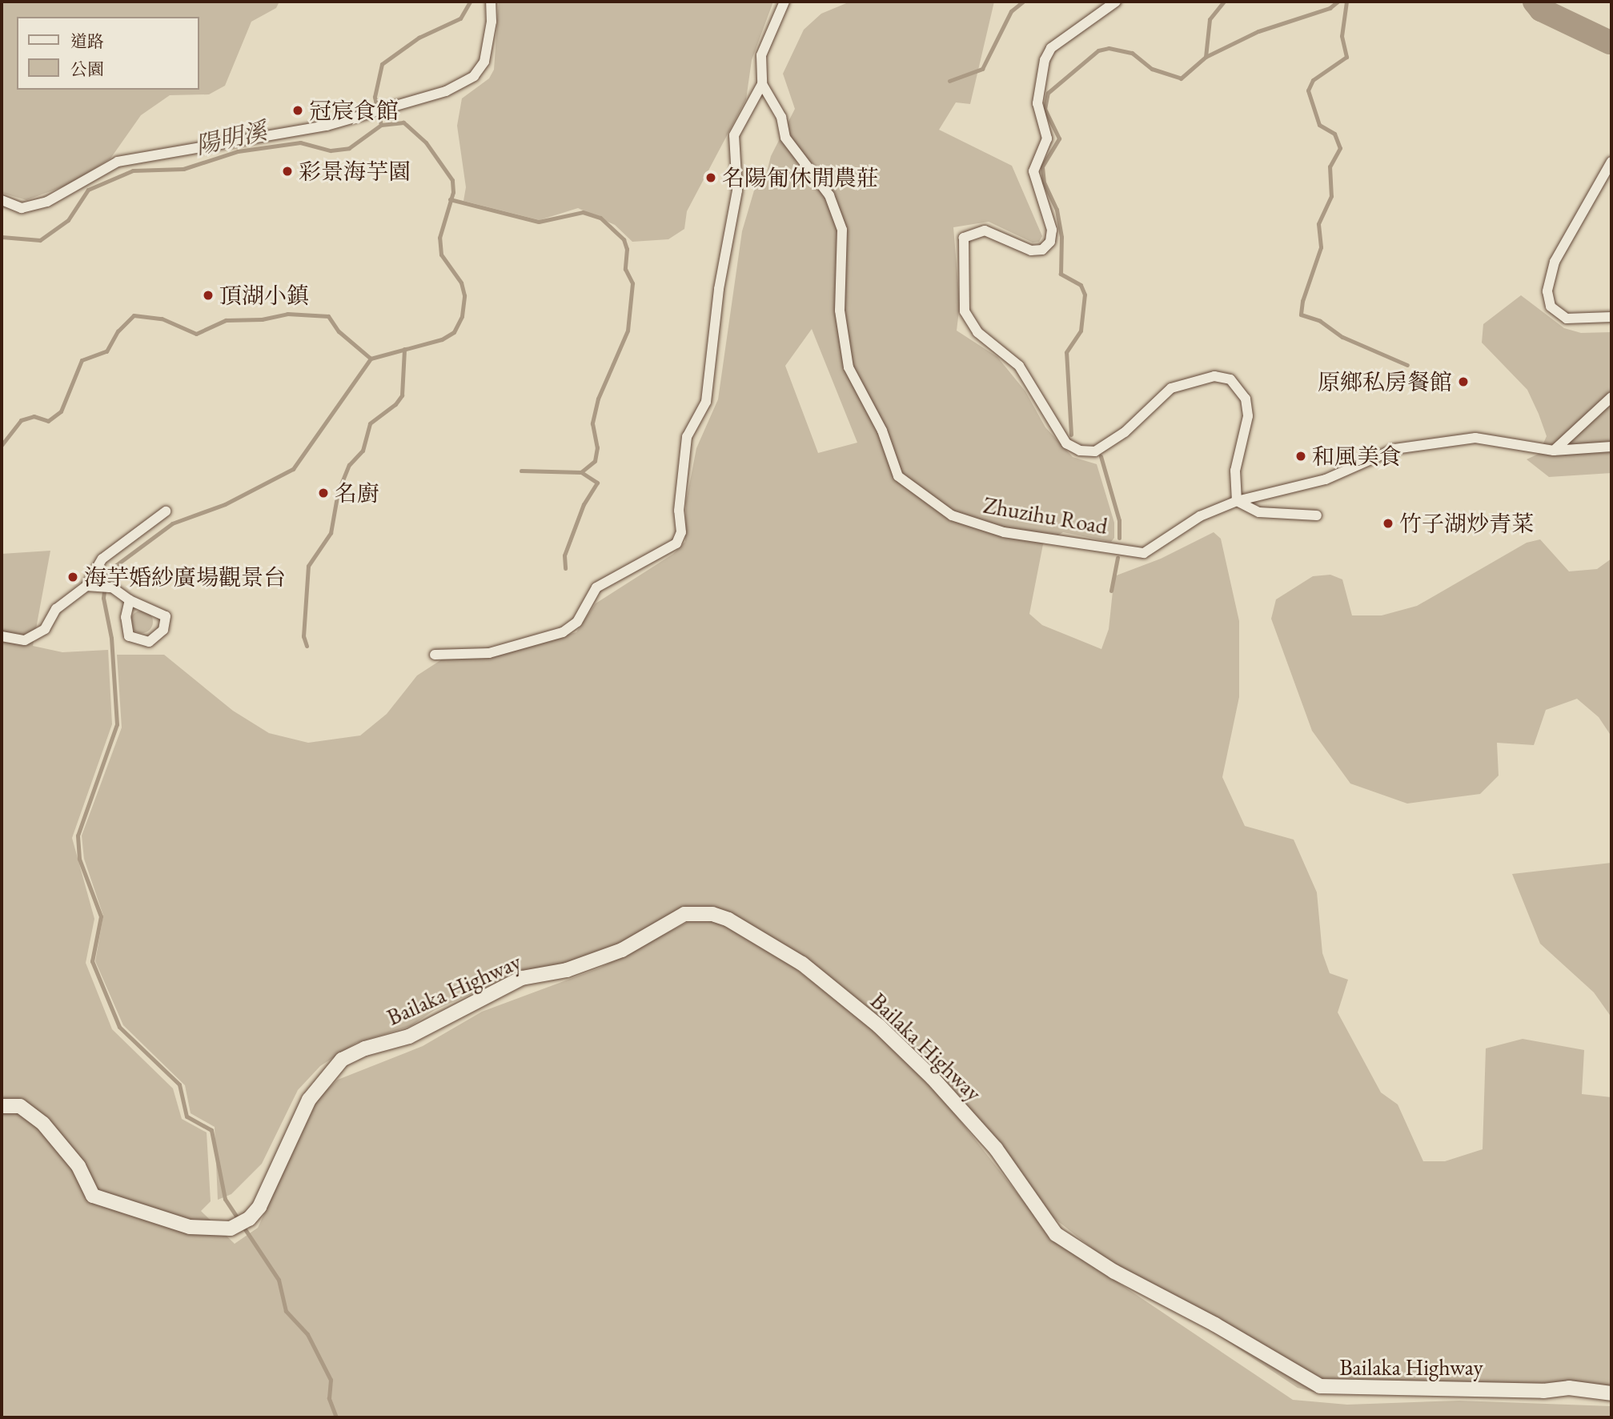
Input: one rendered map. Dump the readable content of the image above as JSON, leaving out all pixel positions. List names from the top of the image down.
{
  "streets": {
    "main road": ["Bailaka Highway"],
    "street": ["Zhuzihu Road"]
  },
  "water": ["陽明溪"],
  "places": [
    "冠宸食館",
    "彩景海芋園",
    "名陽匍休閒農莊",
    "頂湖小鎮",
    "原鄉私房餐館",
    "和風美食",
    "名廚",
    "竹子湖炒青菜",
    "海芋婚紗廣場觀景台"
  ],
  "legend": ["道路", "公園"]
}
